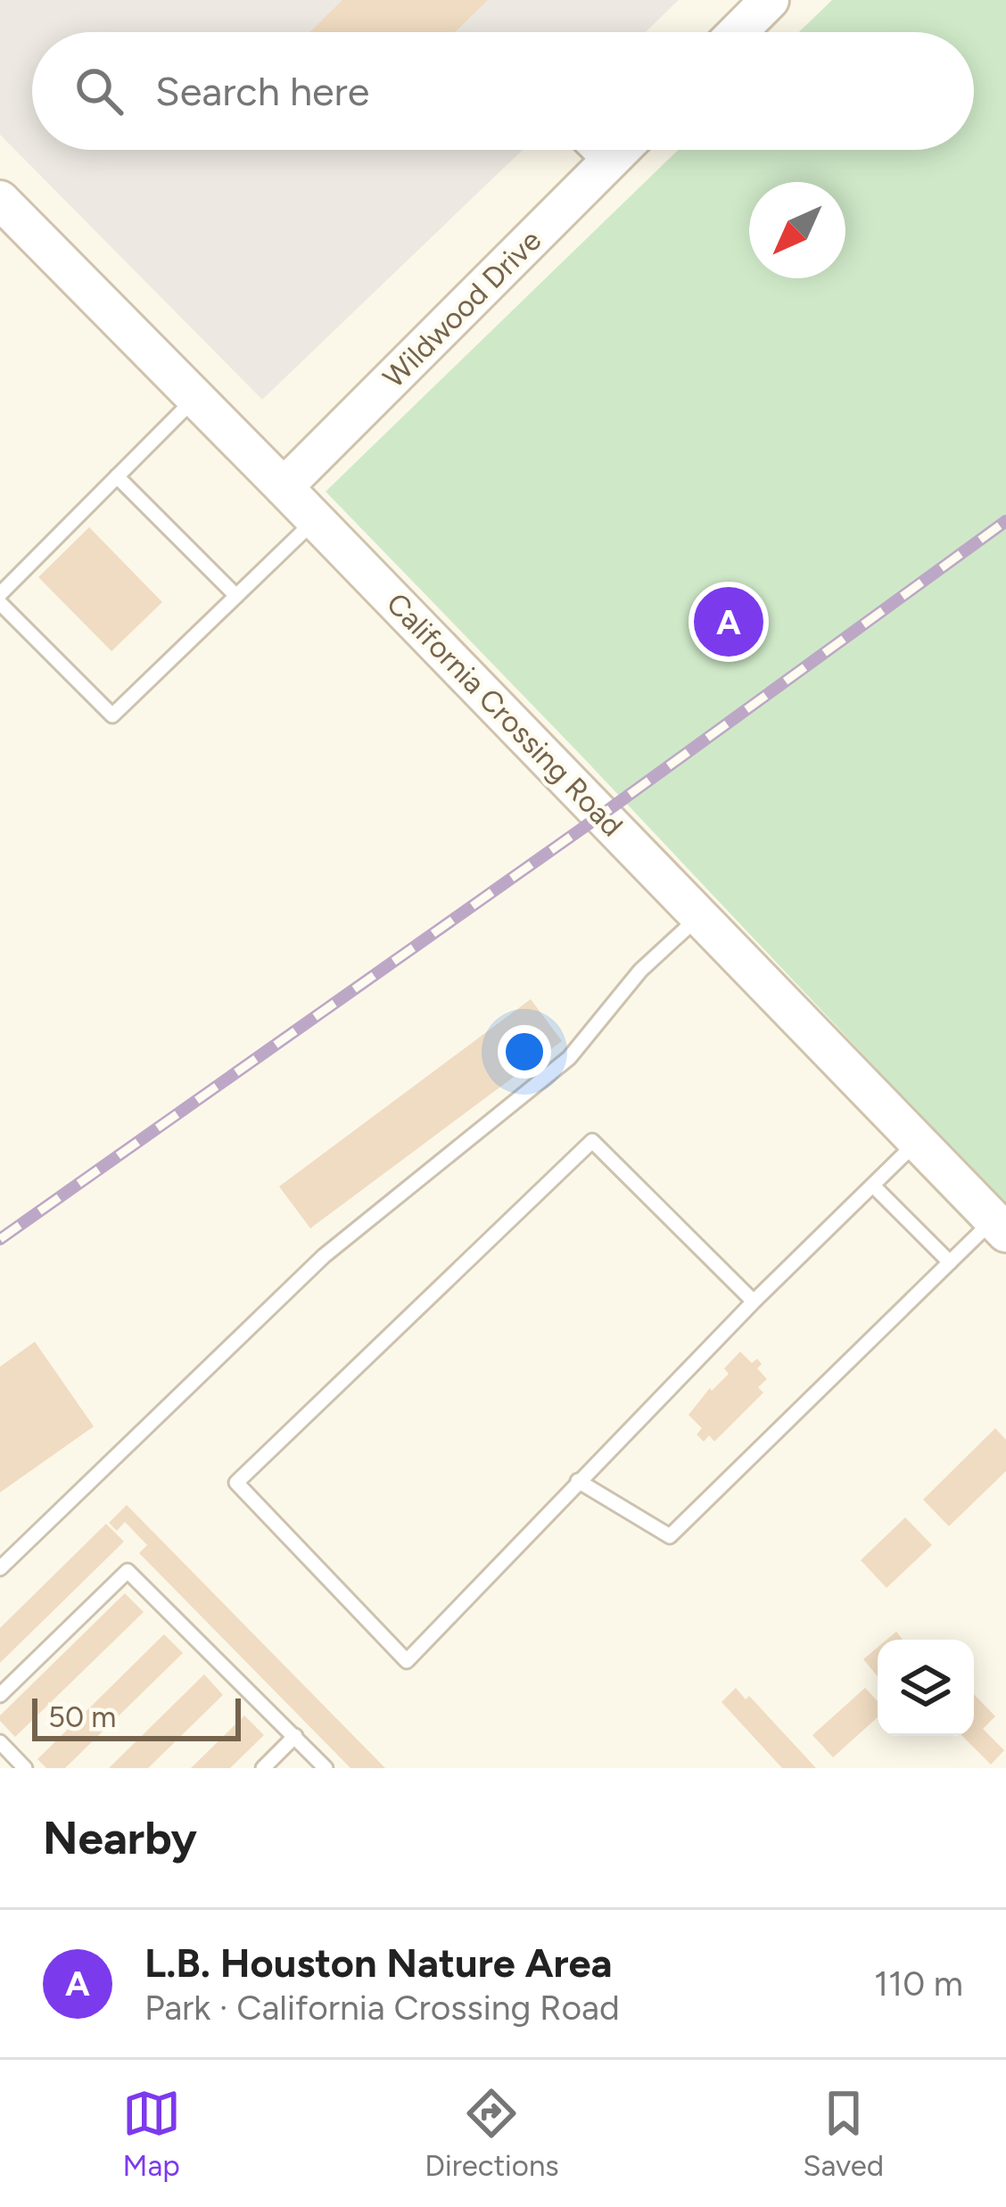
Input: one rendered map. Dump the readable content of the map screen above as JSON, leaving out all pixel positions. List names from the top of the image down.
{
  "streets": {
    "street": ["Wildwood Drive", "California Crossing Road"]
  },
  "crossings": [
    ["Wildwood Drive", "California Crossing Road"]
  ],
  "scale_bar": "50 m",
  "north": "bottom left",
  "page": {
    "search": "Search here",
    "pins": "A",
    "scale": "50 m",
    "heading": "Nearby",
    "list": [
      {
        "mark": "A",
        "name": "L.B. Houston Nature Area",
        "note": "Park · California Crossing Road",
        "value": "110 m"
      }
    ],
    "nav": ["Map", "Directions", "Saved"]
  }
}
